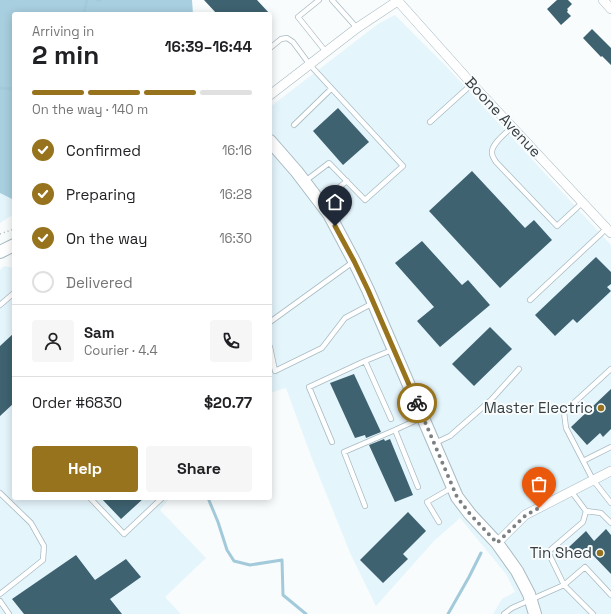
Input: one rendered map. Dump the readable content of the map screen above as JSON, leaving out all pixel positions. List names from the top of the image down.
{
  "streets": {
    "street": ["Boone Avenue"]
  },
  "places": ["Master Electric", "Tin Shed"],
  "page": {
    "heading": ["2 min", "Arriving in", "16:39–16:44"],
    "panel": [
      "Sam",
      "Courier · 4.4",
      "Order #6830",
      "$20.77"
    ],
    "bar": "On the way · 140 m",
    "list": [
      ["Confirmed", "16:16"],
      ["Preparing", "16:28"],
      ["On the way", "16:30"],
      "Delivered"
    ],
    "buttons": ["Help", "Share"]
  }
}
